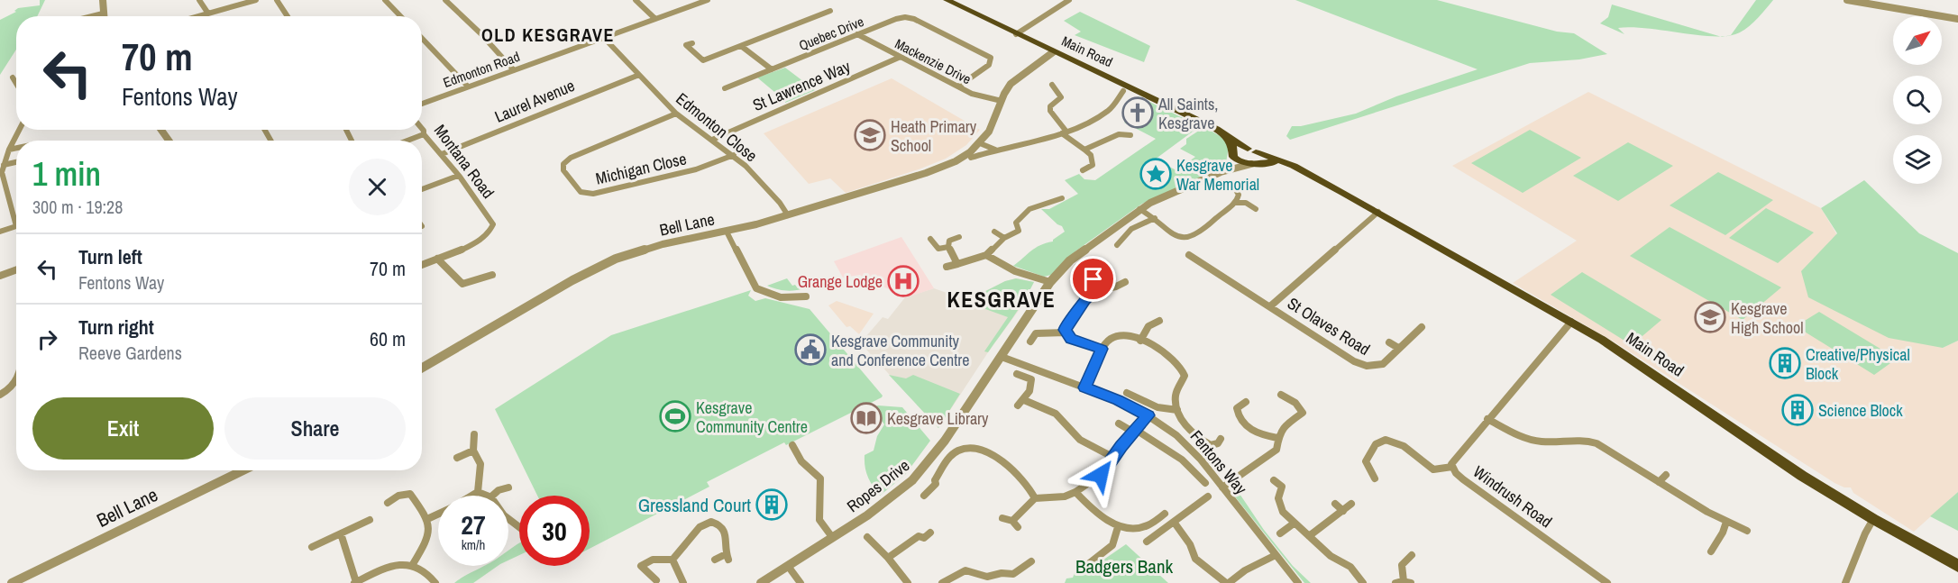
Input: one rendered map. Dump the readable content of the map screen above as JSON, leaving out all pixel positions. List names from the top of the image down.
{
  "streets": {
    "main road": ["Main Road"],
    "street": [
      "Quebec Drive",
      "Mackenzie Drive",
      "Edmonton Road",
      "St Lawrence Way",
      "Laurel Avenue",
      "Edmonton Close",
      "Montana Road",
      "Michigan Close",
      "Bell Lane",
      "St Olaves Road",
      "Fentons Way",
      "Ropes Drive",
      "Windrush Road"
    ]
  },
  "crossings": [
    ["Quebec Drive", "Mackenzie Drive"],
    ["Main Road", "Bell Lane"],
    ["Main Road", "St Olaves Road"],
    ["Main Road", "Ropes Drive"],
    ["Main Road", "Windrush Road"],
    ["Mackenzie Drive", "St Lawrence Way"],
    ["Mackenzie Drive", "Bell Lane"],
    ["Edmonton Road", "Edmonton Close"],
    ["St Lawrence Way", "Edmonton Close"],
    ["Laurel Avenue", "Edmonton Close"],
    ["Laurel Avenue", "Montana Road"],
    ["Edmonton Close", "Michigan Close"],
    ["Edmonton Close", "Bell Lane"],
    ["Fentons Way", "Ropes Drive"]
  ],
  "districts": ["OLD KESGRAVE", "KESGRAVE"],
  "parks": ["Badgers Bank"],
  "places": {
    "church": ["All Saints, Kesgrave"],
    "school or university": ["Heath Primary School", "Kesgrave High School"],
    "place": ["Kesgrave War Memorial"],
    "hospital": ["Grange Lodge"],
    "public building": ["Kesgrave Community and Conference Centre"],
    "building": ["Creative/Physical Block", "Science Block", "Gressland Court"],
    "sports": ["Kesgrave Community Centre"],
    "library": ["Kesgrave Library"]
  },
  "north": "top right",
  "page": {
    "turn": ["70 m", "Fentons Way"],
    "heading": ["1 min", "300 m · 19:28"],
    "list": [
      {
        "name": "Turn left",
        "note": "Fentons Way",
        "value": "70 m"
      },
      {
        "name": "Turn right",
        "note": "Reeve Gardens",
        "value": "60 m"
      }
    ],
    "buttons": ["Exit", "Share"],
    "speed": "27 km/h",
    "limit": "30"
  }
}
